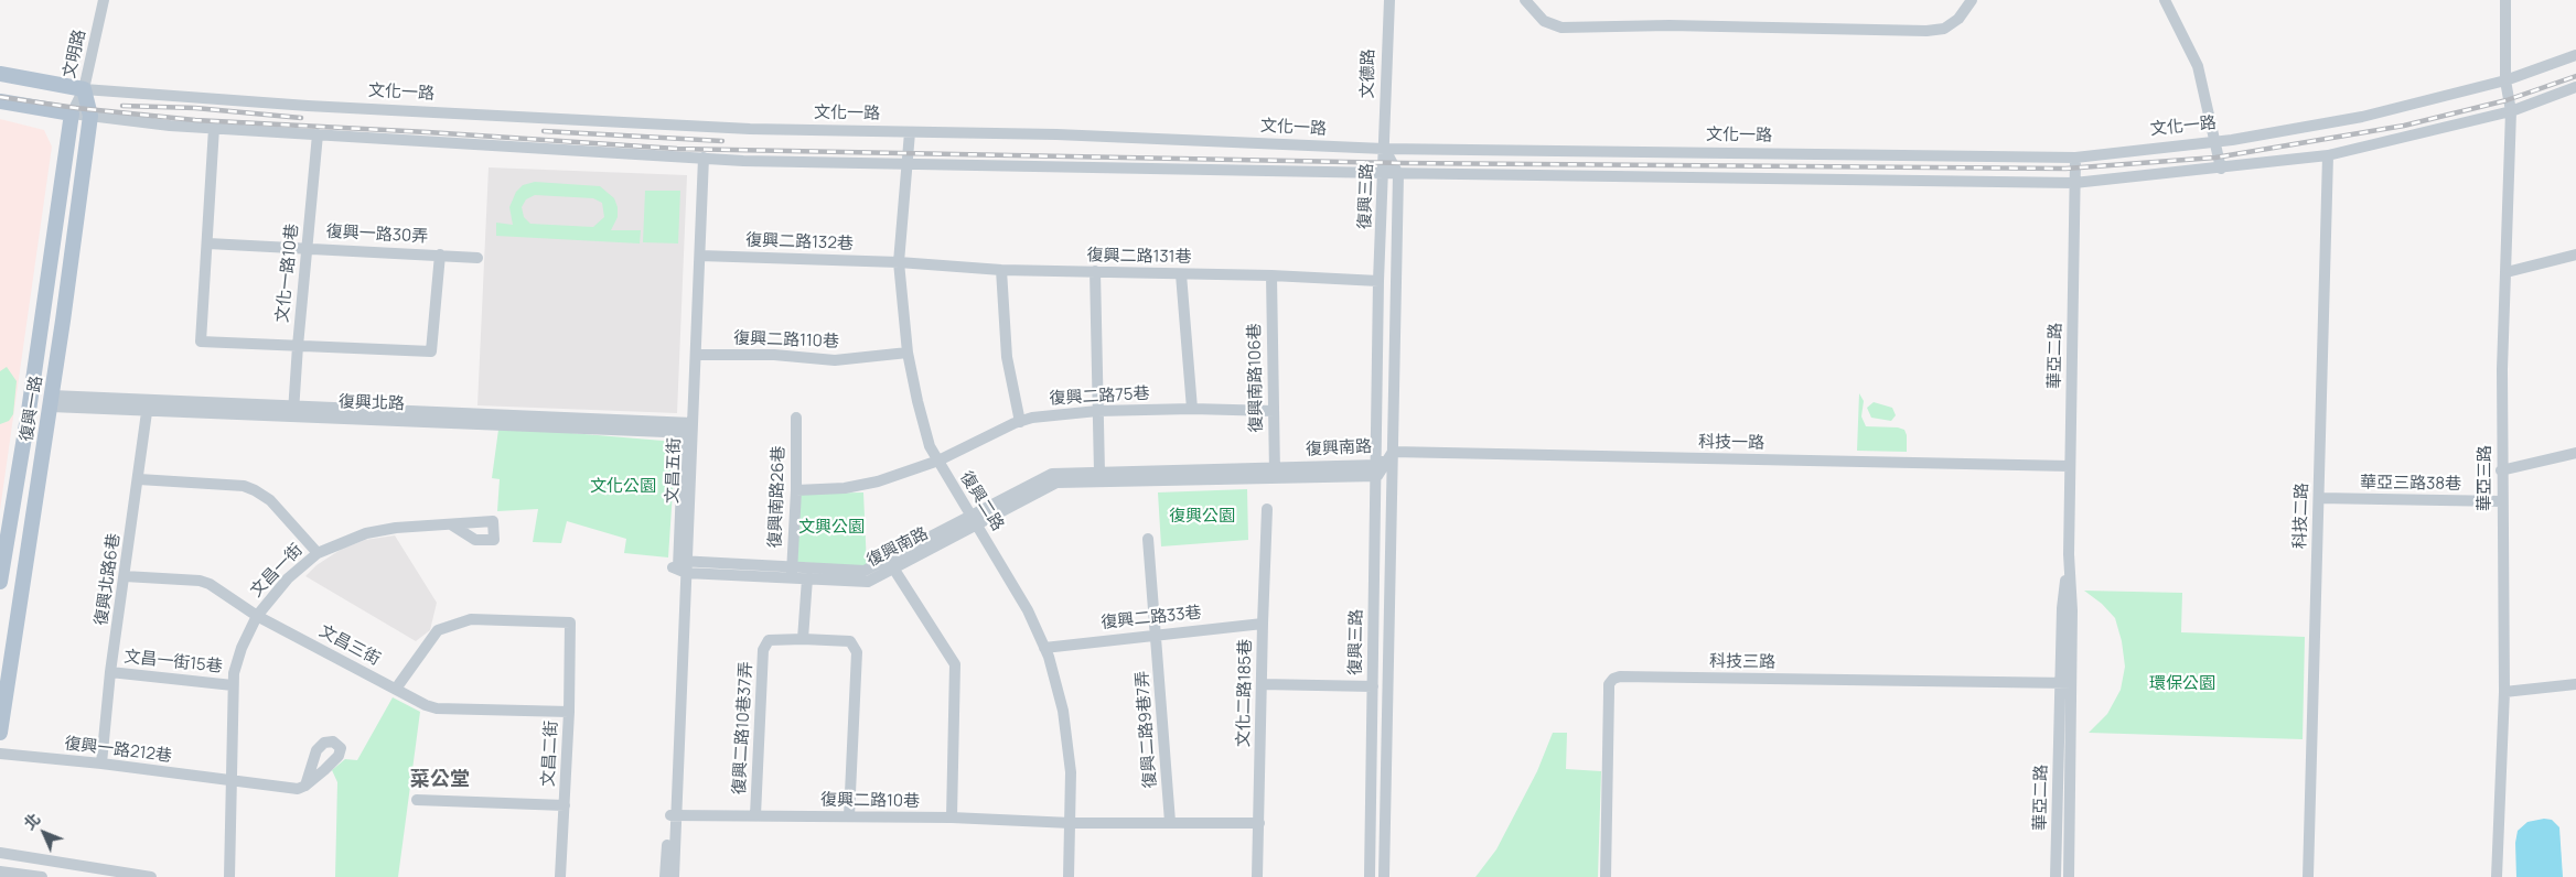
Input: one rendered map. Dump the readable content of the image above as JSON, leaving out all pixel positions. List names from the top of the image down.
{
  "streets": {
    "main road": ["文化一路", "復興一路"],
    "street": [
      "文明路",
      "文德路",
      "復興三路",
      "復興一路30弄",
      "復興二路132巷",
      "復興二路131巷",
      "文化一路10巷",
      "復興二路110巷",
      "華亞二路",
      "復興南路106巷",
      "復興二路75巷",
      "復興北路",
      "科技一路",
      "復興南路",
      "文昌五街",
      "華亞三路",
      "華亞三路38巷",
      "復興南路26巷",
      "復興二路",
      "科技二路",
      "文昌一街",
      "復興北路6巷",
      "復興二路33巷",
      "文昌三街",
      "文昌一街15巷",
      "科技三路",
      "文化二路185巷",
      "復興二路10巷37弄",
      "復興二路9巷7弄",
      "復興一路212巷",
      "文昌二街",
      "復興二路10巷"
    ]
  },
  "crossings": [
    ["文明路", "文化一路"],
    ["文明路", "復興一路"],
    ["文德路", "文化一路"],
    ["文德路", "復興三路"],
    ["文化一路", "復興三路"],
    ["文化一路", "華亞二路"],
    ["文化一路", "復興一路"],
    ["文化一路", "華亞三路"],
    ["文化一路", "復興二路"],
    ["復興三路", "復興二路131巷"],
    ["復興三路", "科技一路"],
    ["復興三路", "復興南路"],
    ["復興一路30弄", "文化一路10巷"],
    ["復興二路132巷", "復興二路131巷"],
    ["復興二路132巷", "文昌五街"],
    ["復興二路132巷", "復興二路"],
    ["復興二路131巷", "復興南路106巷"],
    ["復興二路131巷", "復興二路"],
    ["文化一路10巷", "復興北路"],
    ["復興二路110巷", "文昌五街"],
    ["復興二路110巷", "復興二路"],
    ["華亞二路", "科技一路"],
    ["華亞二路", "科技三路"],
    ["復興南路106巷", "復興二路75巷"],
    ["復興南路106巷", "復興南路"],
    ["復興二路75巷", "復興南路26巷"],
    ["復興二路75巷", "復興二路"],
    ["復興北路", "復興一路"],
    ["復興北路", "文昌五街"],
    ["復興北路", "復興北路6巷"],
    ["科技一路", "復興南路"],
    ["復興南路", "文昌五街"],
    ["復興南路", "復興南路26巷"],
    ["復興南路", "復興二路"],
    ["文昌五街", "復興二路10巷"],
    ["華亞三路", "華亞三路38巷"],
    ["華亞三路38巷", "科技二路"],
    ["復興二路", "復興二路33巷"],
    ["復興二路", "復興二路10巷"],
    ["文昌一街", "文昌三街"],
    ["文昌一街", "文昌一街15巷"],
    ["文昌一街", "復興一路212巷"],
    ["復興北路6巷", "文昌三街"],
    ["復興北路6巷", "文昌一街15巷"],
    ["復興北路6巷", "復興一路212巷"],
    ["復興二路33巷", "文化二路185巷"],
    ["復興二路33巷", "復興二路9巷7弄"],
    ["文昌三街", "文昌二街"],
    ["文化二路185巷", "復興二路10巷"],
    ["復興二路10巷37弄", "復興二路10巷"],
    ["復興二路9巷7弄", "復興二路10巷"]
  ],
  "districts": ["菜公堂"],
  "parks": [
    "文化公園",
    "復興公園",
    "文興公園",
    "環保公園"
  ],
  "north": "top left"
}
